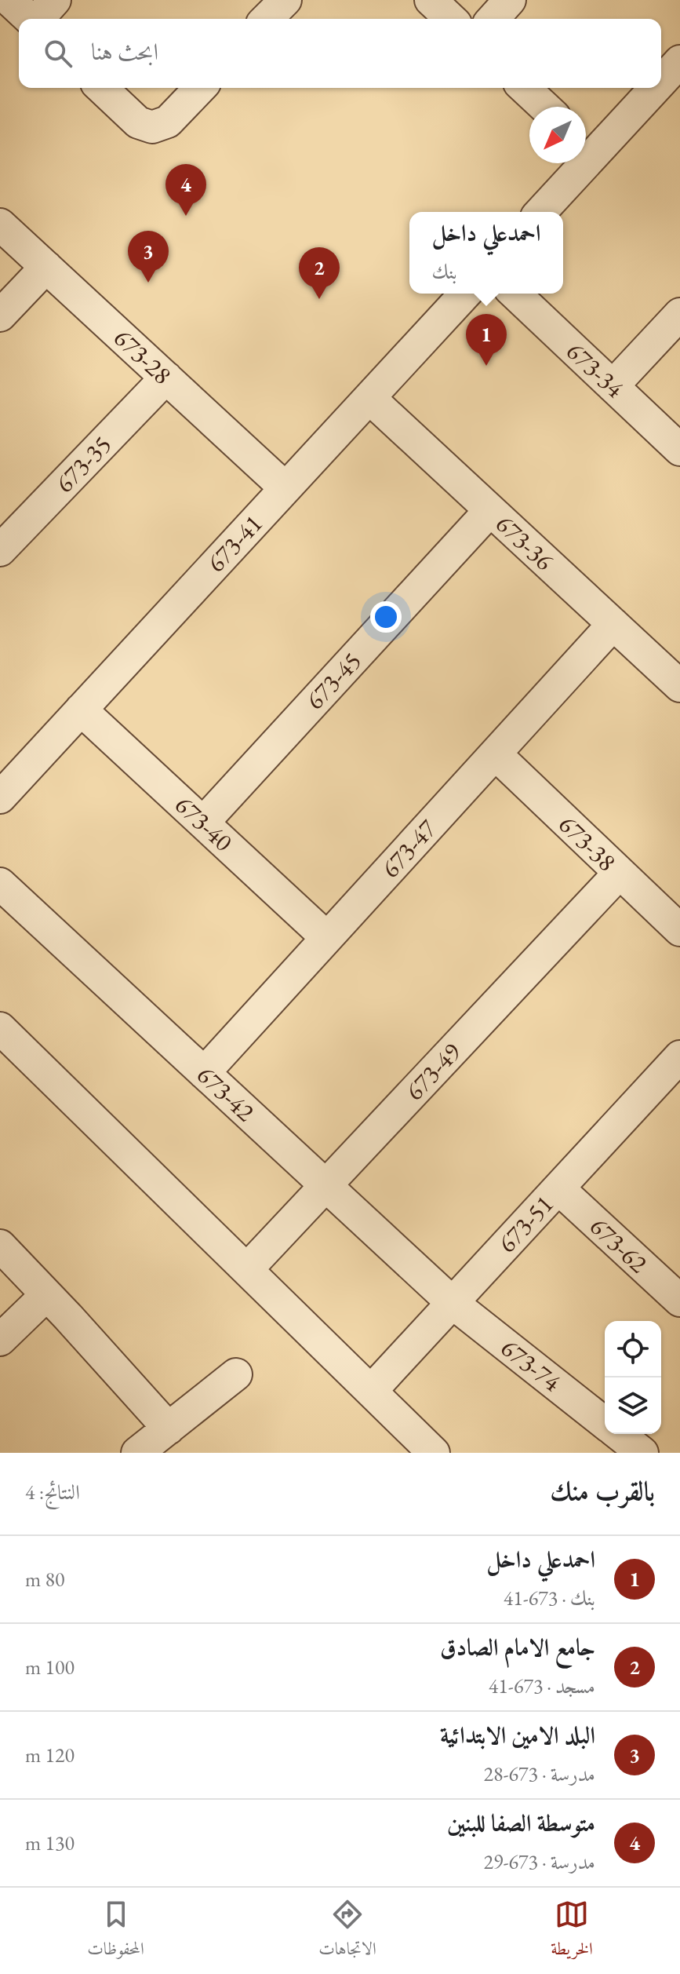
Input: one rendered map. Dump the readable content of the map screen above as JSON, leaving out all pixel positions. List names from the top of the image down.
{
  "streets": {
    "street": [
      "673-28",
      "673-34",
      "673-35",
      "673-36",
      "673-41",
      "673-45",
      "673-40",
      "673-38",
      "673-47",
      "673-49",
      "673-42",
      "673-51",
      "673-62",
      "673-74"
    ]
  },
  "crossings": [
    ["673-28", "673-35"],
    ["673-28", "673-41"],
    ["673-36", "673-41"],
    ["673-36", "673-45"],
    ["673-36", "673-47"],
    ["673-41", "673-40"],
    ["673-45", "673-40"],
    ["673-40", "673-47"],
    ["673-38", "673-47"],
    ["673-38", "673-49"],
    ["673-47", "673-42"],
    ["673-49", "673-42"],
    ["673-42", "673-51"],
    ["673-42", "673-74"],
    ["673-51", "673-62"],
    ["673-51", "673-74"]
  ],
  "north": "bottom left",
  "page": {
    "search": "ابحث هنا",
    "pins": [
      "4",
      "3",
      "2",
      "1"
    ],
    "popup": ["احمدعلي داخل", "بنك"],
    "heading": ["بالقرب منك", "النتائج: 4"],
    "list": [
      {
        "mark": "1",
        "name": "احمدعلي داخل",
        "note": "بنك · 673-41",
        "value": "80 m"
      },
      {
        "mark": "2",
        "name": "جامع الامام الصادق",
        "note": "مسجد · 673-41",
        "value": "100 m"
      },
      {
        "mark": "3",
        "name": "البلد الامين الابتدائية",
        "note": "مدرسة · 673-28",
        "value": "120 m"
      },
      {
        "mark": "4",
        "name": "متوسطة الصفا للبنين",
        "note": "مدرسة · 673-29",
        "value": "130 m"
      }
    ],
    "nav": ["الخريطة", "الاتجاهات", "المحفوظات"]
  }
}
